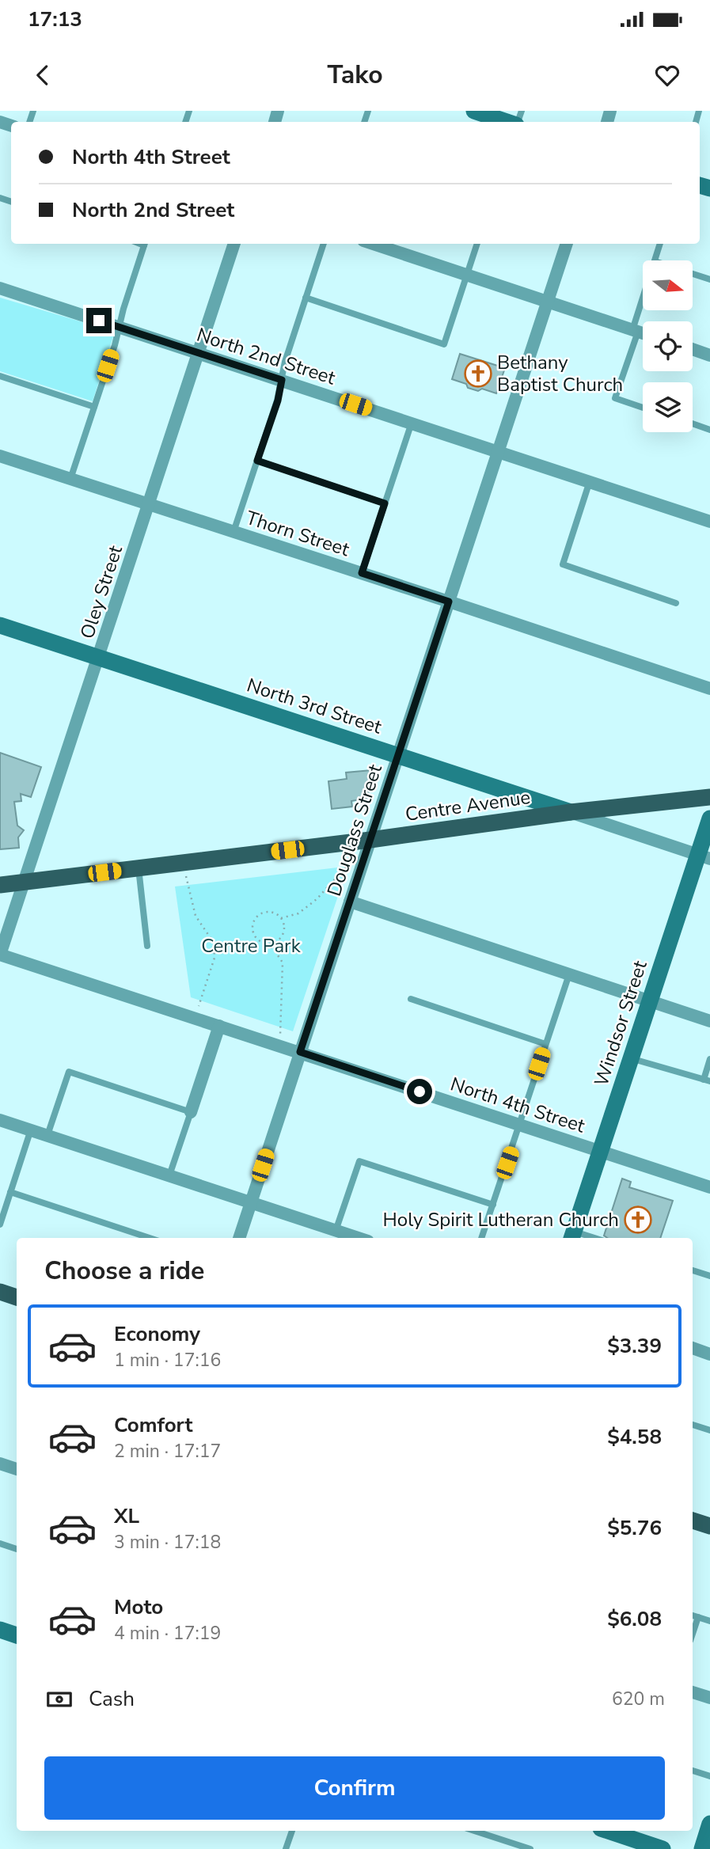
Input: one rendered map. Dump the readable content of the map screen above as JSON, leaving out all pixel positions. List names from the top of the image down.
{
  "streets": {
    "main road": ["Centre Avenue"],
    "street": [
      "North 2nd Street",
      "Thorn Street",
      "Oley Street",
      "North 3rd Street",
      "Douglass Street",
      "Windsor Street",
      "North 4th Street"
    ]
  },
  "crossings": [
    ["North 2nd Street", "Oley Street"],
    ["North 2nd Street", "Douglass Street"],
    ["Thorn Street", "Oley Street"],
    ["Thorn Street", "Douglass Street"],
    ["Oley Street", "North 3rd Street"],
    ["Oley Street", "Centre Avenue"],
    ["Oley Street", "North 4th Street"],
    ["North 3rd Street", "Centre Avenue"],
    ["North 3rd Street", "Douglass Street"],
    ["North 3rd Street", "Windsor Street"],
    ["Centre Avenue", "Douglass Street"],
    ["Douglass Street", "North 4th Street"],
    ["Windsor Street", "North 4th Street"]
  ],
  "parks": ["Centre Park"],
  "places": {
    "church": ["Bethany Baptist Church", "Holy Spirit Lutheran Church"]
  },
  "north": "right",
  "page": {
    "status": "17:13",
    "header": "Tako",
    "banner": ["North 4th Street", "North 2nd Street"],
    "heading": "Choose a ride",
    "list": [
      {
        "name": "Economy",
        "note": "1 min · 17:16",
        "value": "$3.39"
      },
      {
        "name": "Comfort",
        "note": "2 min · 17:17",
        "value": "$4.58"
      },
      {
        "name": "XL",
        "note": "3 min · 17:18",
        "value": "$5.76"
      },
      {
        "name": "Moto",
        "note": "4 min · 17:19",
        "value": "$6.08"
      }
    ],
    "pay": ["Cash", "620 m"],
    "buttons": "Confirm"
  }
}
